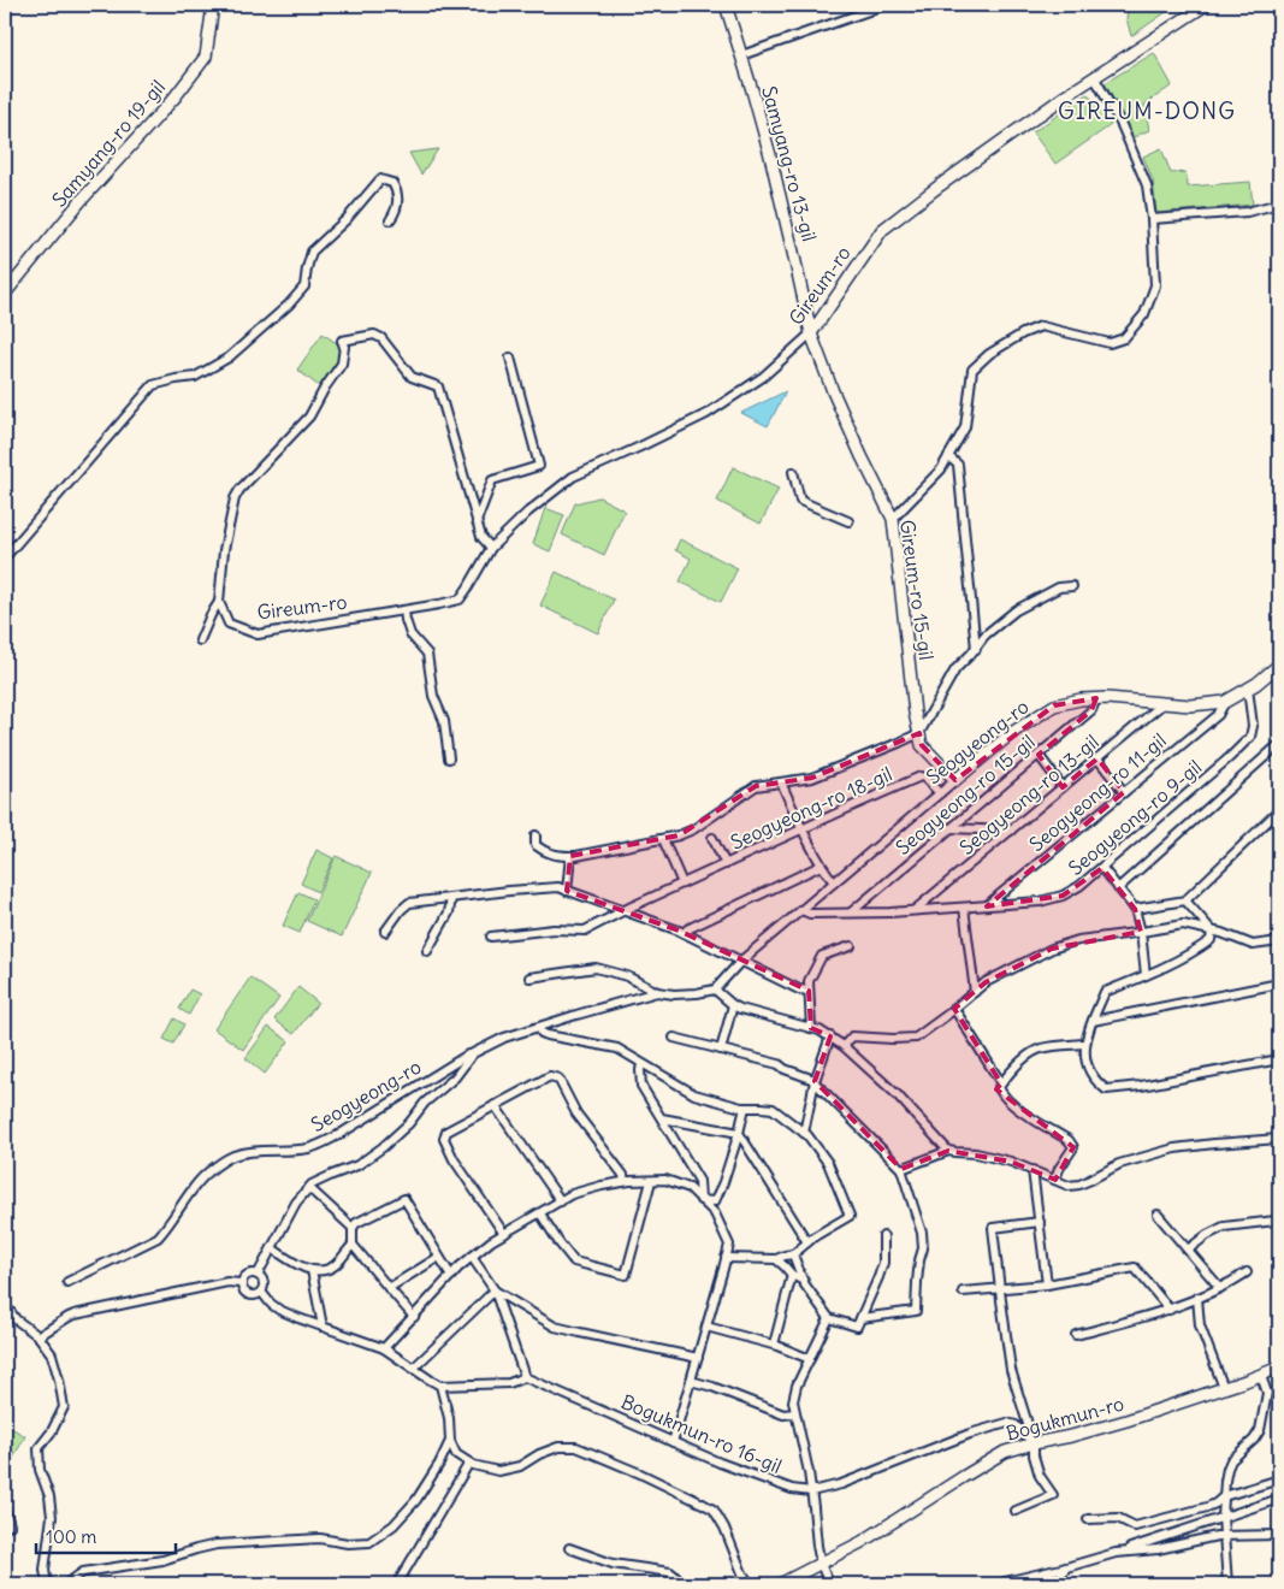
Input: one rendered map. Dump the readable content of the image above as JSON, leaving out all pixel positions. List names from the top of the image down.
{
  "streets": {
    "street": [
      "Samyang-ro 19-gil",
      "Samyang-ro 13-gil",
      "Gireum-ro",
      "Gireum-ro 15-gil",
      "Seogyeong-ro",
      "Seogyeong-ro 11-gil",
      "Seogyeong-ro 15-gil",
      "Seogyeong-ro 13-gil",
      "Seogyeong-ro 18-gil",
      "Seogyeong-ro 9-gil",
      "Bogukmun-ro",
      "Bogukmun-ro 16-gil"
    ]
  },
  "crossings": [
    ["Samyang-ro 13-gil", "Gireum-ro"],
    ["Samyang-ro 13-gil", "Gireum-ro 15-gil"],
    ["Gireum-ro", "Gireum-ro 15-gil"],
    ["Gireum-ro 15-gil", "Seogyeong-ro"],
    ["Seogyeong-ro", "Seogyeong-ro 11-gil"],
    ["Seogyeong-ro", "Seogyeong-ro 15-gil"],
    ["Seogyeong-ro", "Seogyeong-ro 13-gil"],
    ["Seogyeong-ro", "Seogyeong-ro 18-gil"],
    ["Seogyeong-ro", "Seogyeong-ro 9-gil"],
    ["Seogyeong-ro 11-gil", "Seogyeong-ro 9-gil"],
    ["Seogyeong-ro 15-gil", "Seogyeong-ro 9-gil"],
    ["Seogyeong-ro 13-gil", "Seogyeong-ro 9-gil"],
    ["Bogukmun-ro", "Bogukmun-ro 16-gil"]
  ],
  "districts": ["GIREUM-DONG"],
  "scale_bar": "100 m"
}
